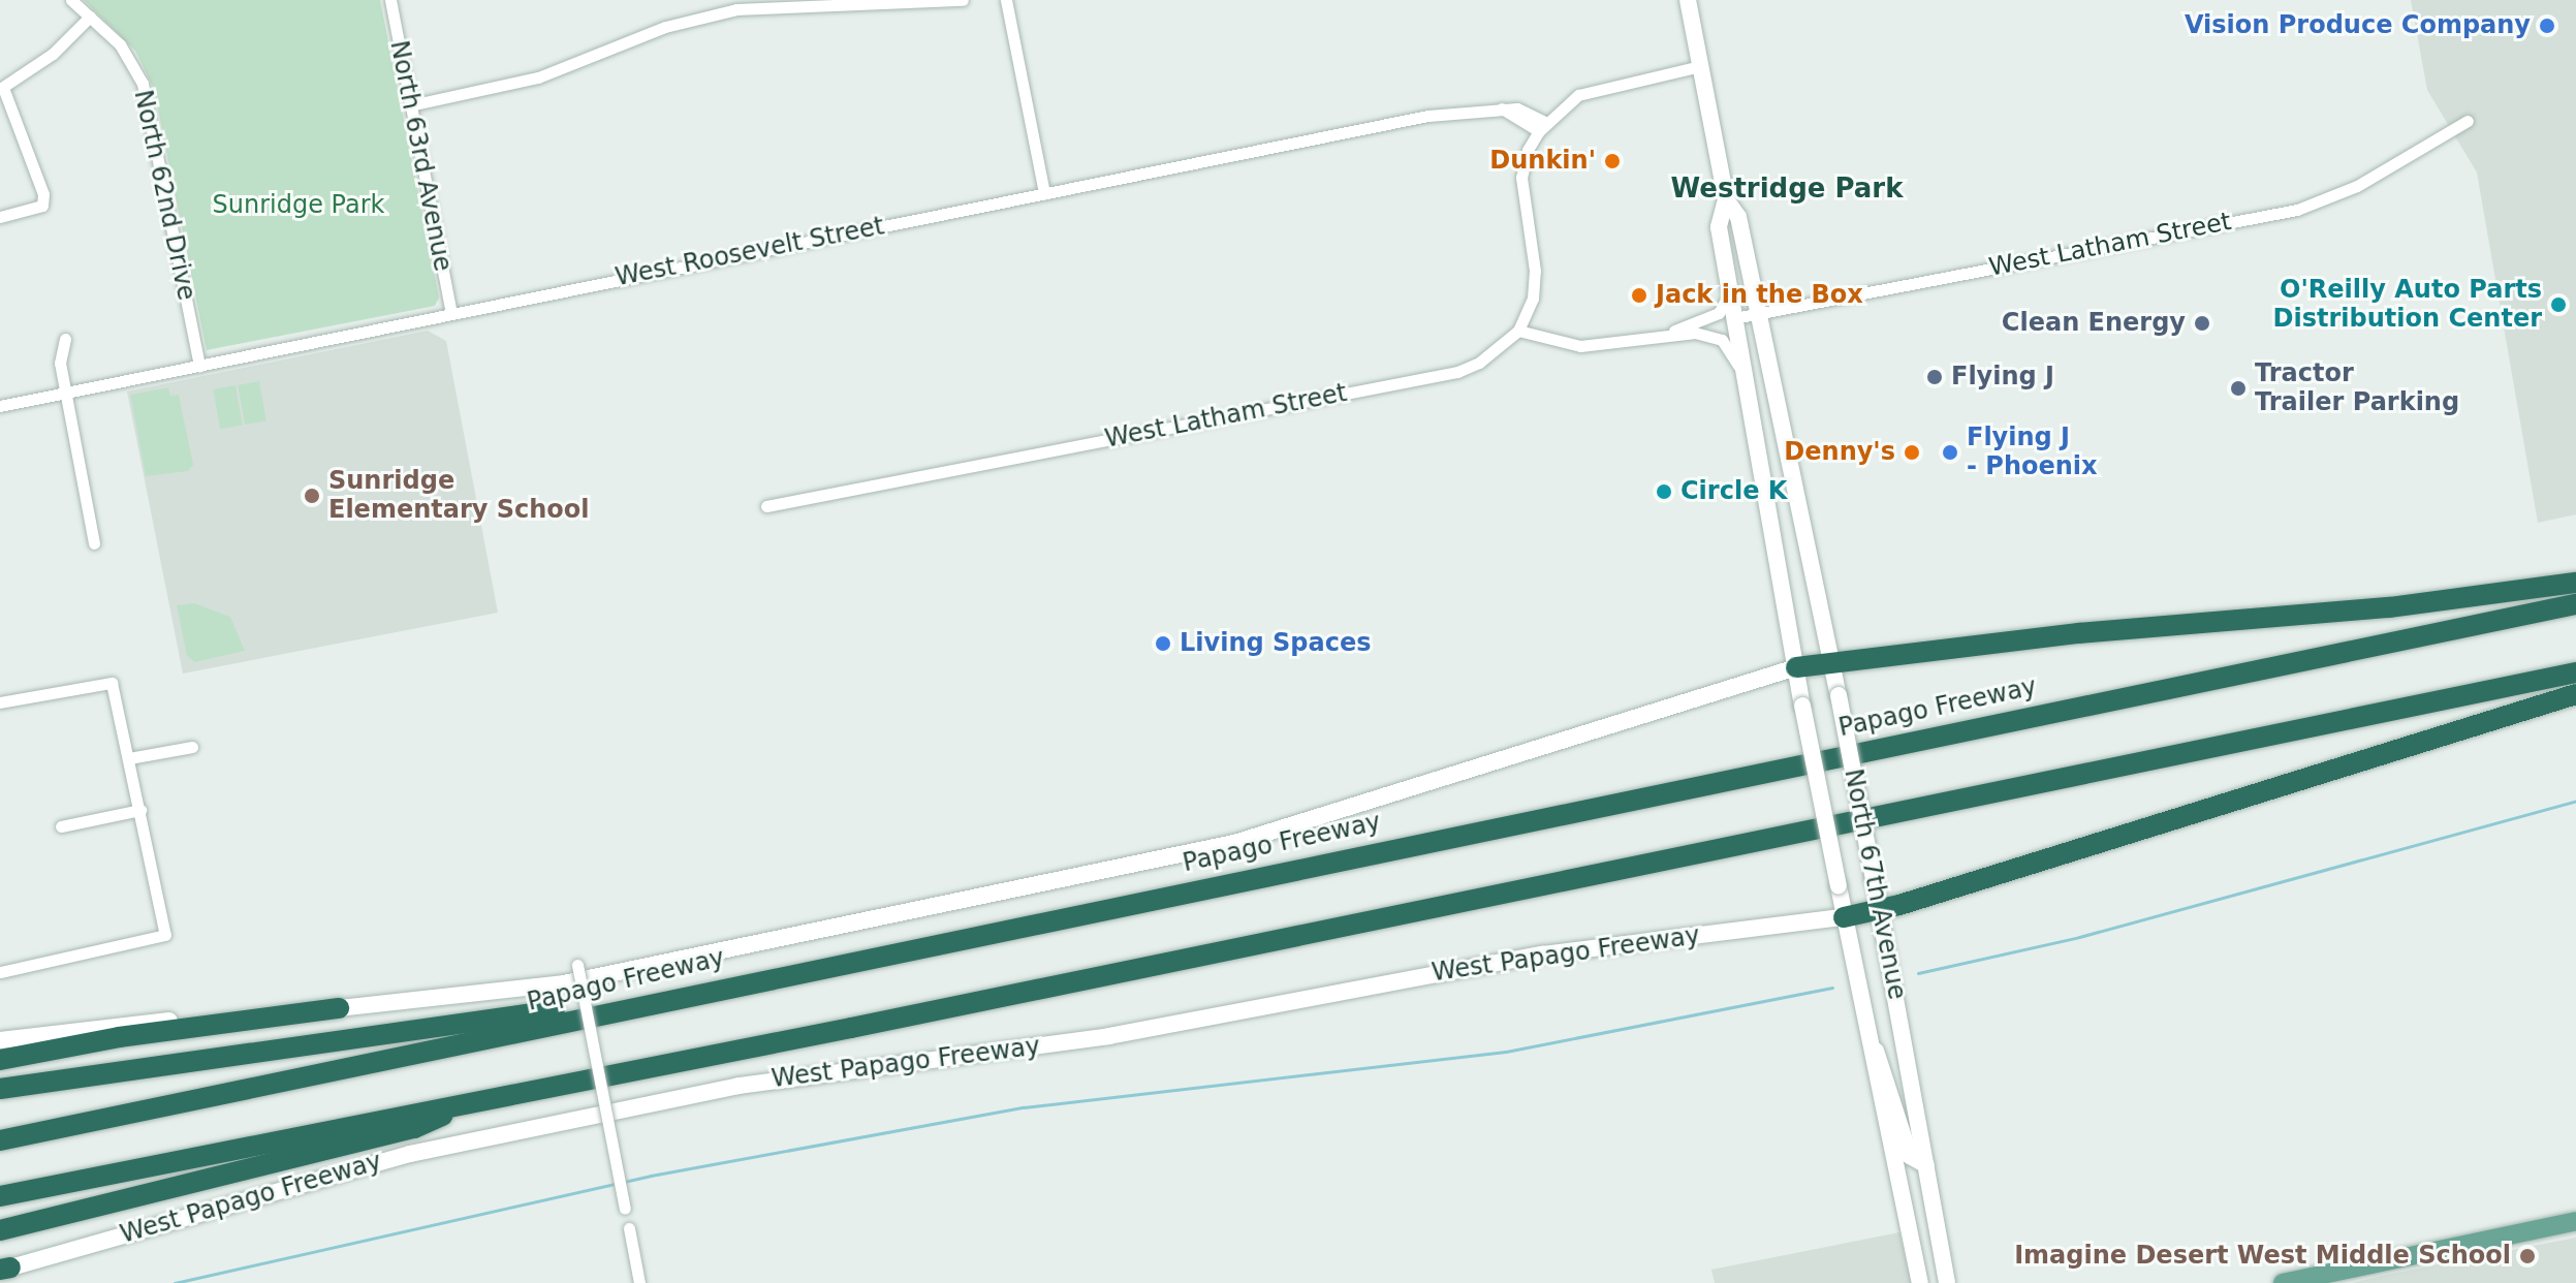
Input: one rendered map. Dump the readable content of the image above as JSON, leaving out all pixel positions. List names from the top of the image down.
{
  "streets": {
    "highway": ["Papago Freeway"],
    "main road": ["North 67th Avenue", "West Papago Freeway"],
    "street": [
      "North 63rd Avenue",
      "North 62nd Drive",
      "West Latham Street",
      "West Roosevelt Street"
    ]
  },
  "crossings": [
    ["North 63rd Avenue", "West Roosevelt Street"],
    ["North 62nd Drive", "West Roosevelt Street"],
    ["West Latham Street", "North 67th Avenue"],
    ["North 67th Avenue", "West Papago Freeway"]
  ],
  "districts": ["Westridge Park"],
  "parks": ["Sunridge Park"],
  "places": [
    "Vision Produce Company",
    "Dunkin'",
    "Jack in the Box",
    "O'Reilly Auto Parts Distribution Center",
    "Clean Energy",
    "Flying J",
    "Tractor Trailer Parking",
    "Denny's",
    "Flying J - Phoenix",
    "Circle K",
    "Sunridge Elementary School",
    "Living Spaces",
    "Imagine Desert West Middle School"
  ]
}
